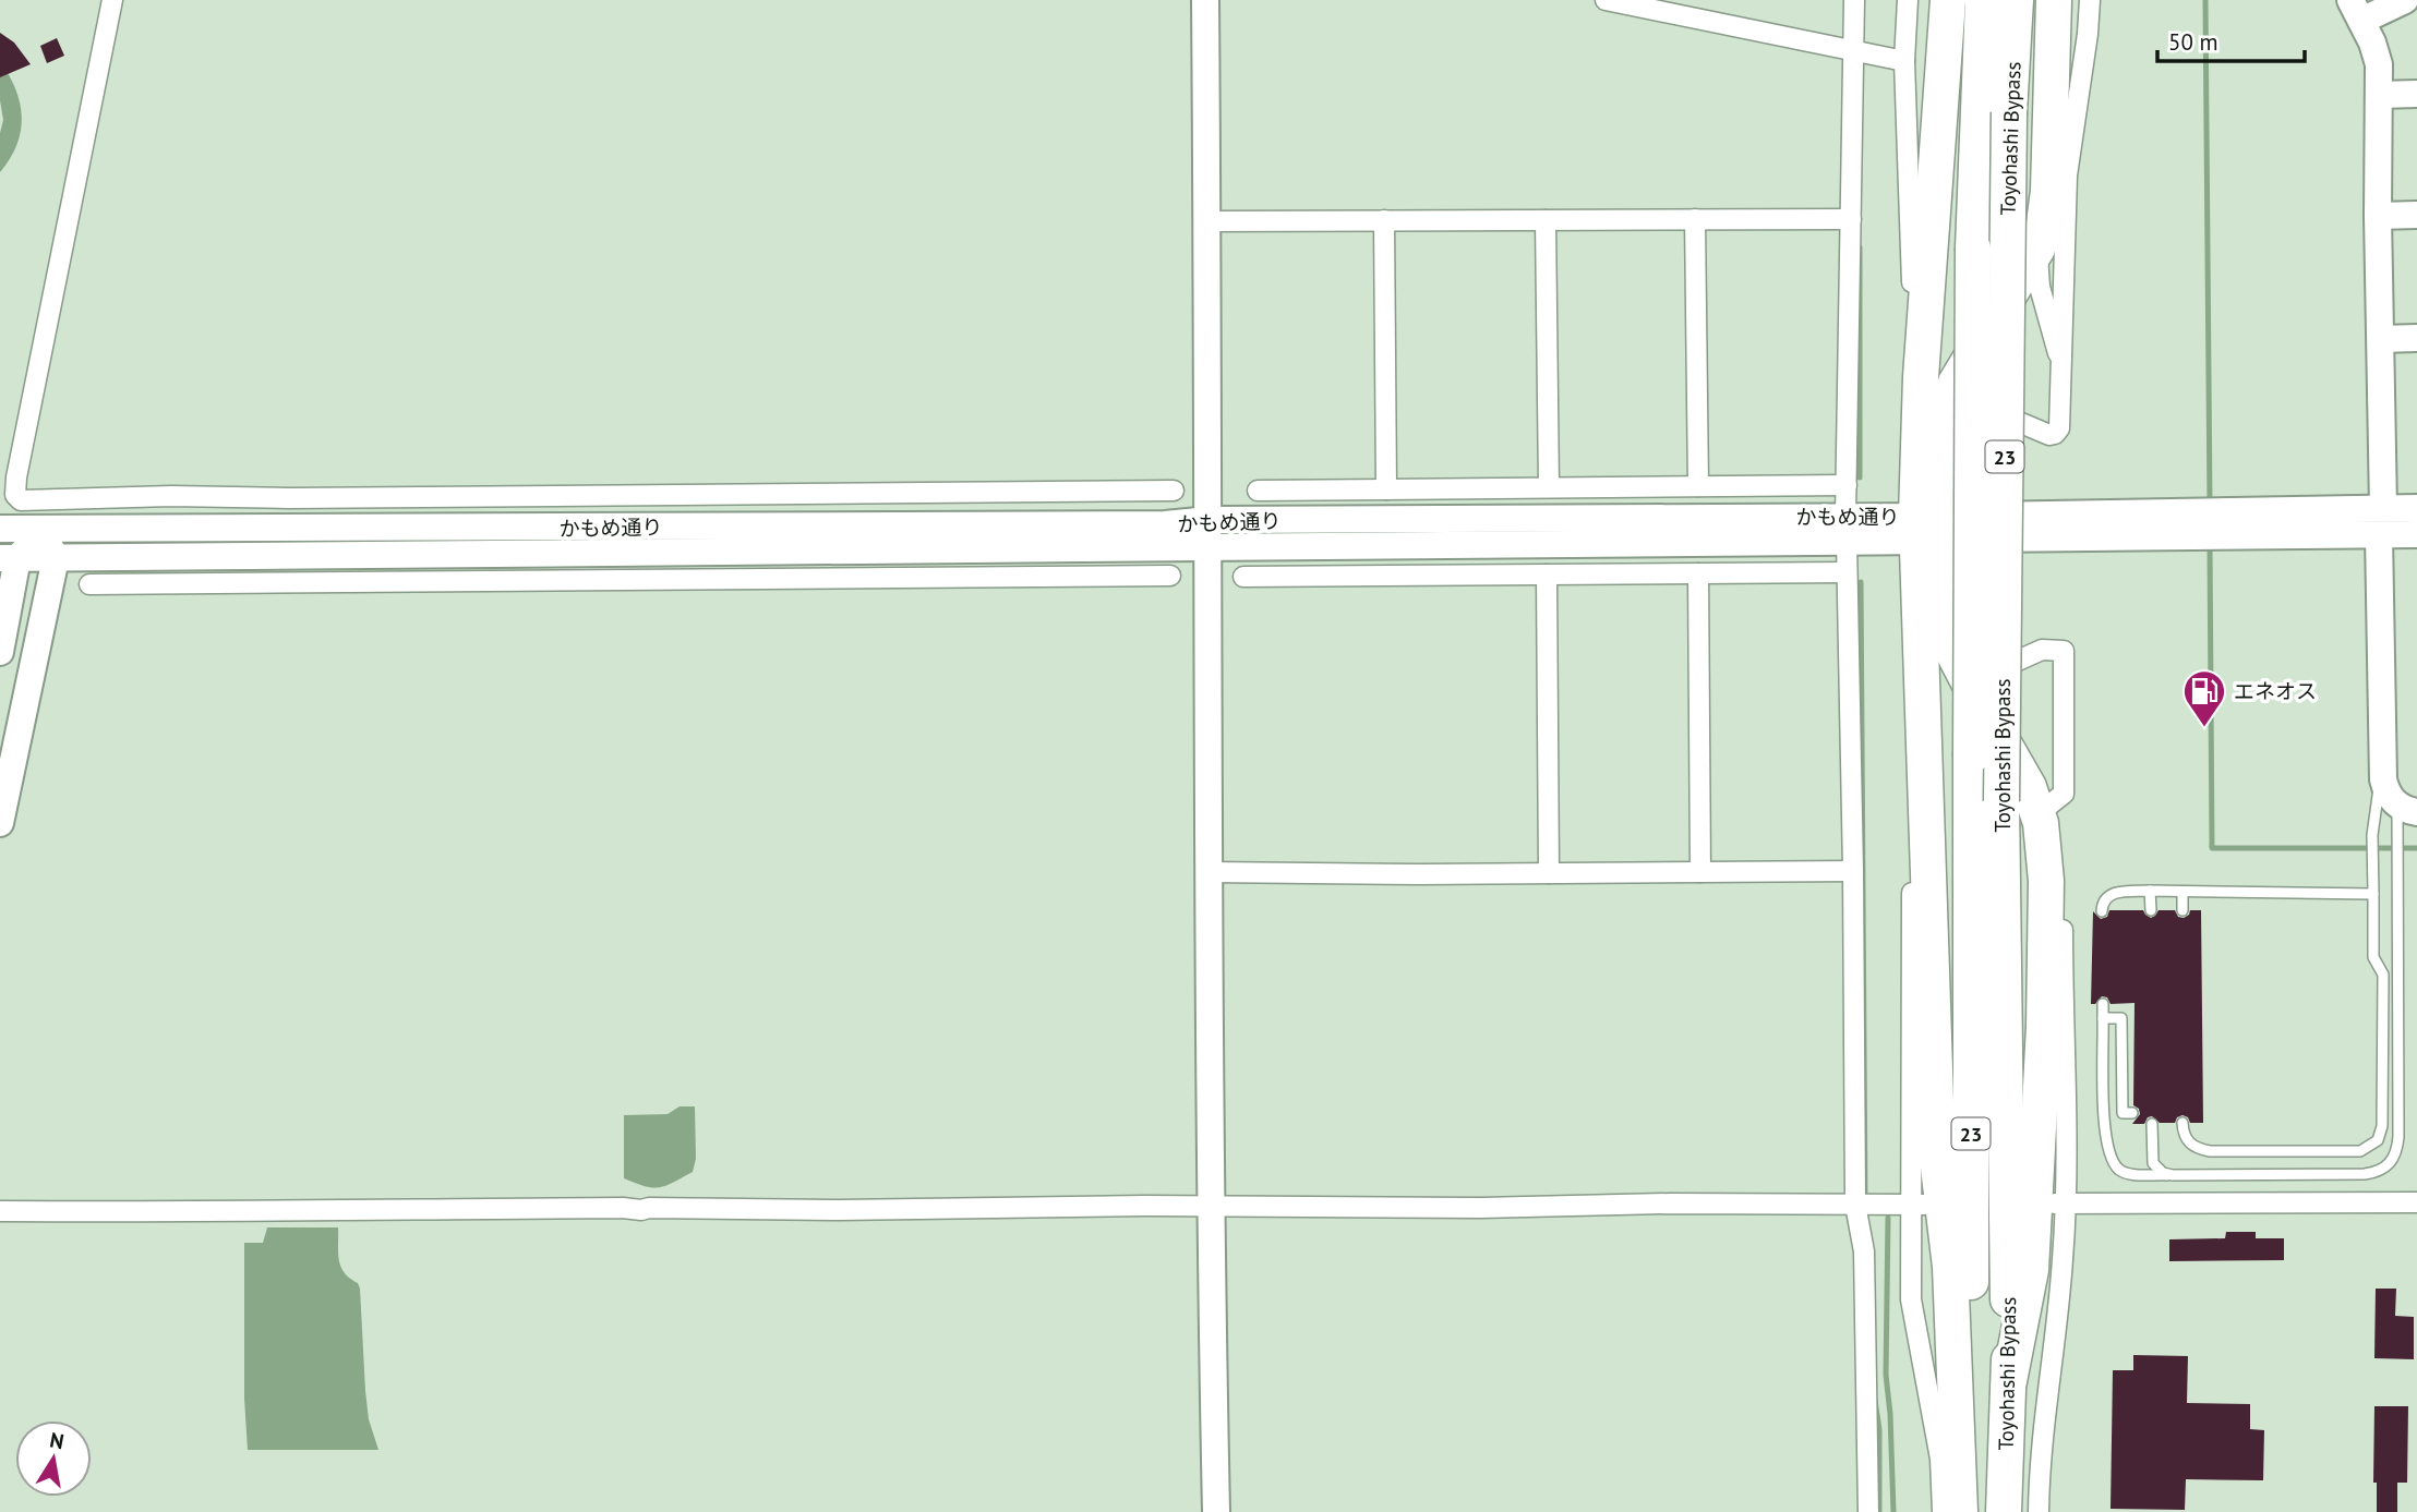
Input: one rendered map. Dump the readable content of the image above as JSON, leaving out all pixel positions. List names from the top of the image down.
{
  "streets": {
    "highway": ["Toyohashi Bypass", "23"],
    "street": ["かもめ通り"]
  },
  "crossings": [
    ["23", "かもめ通り"]
  ],
  "places": {
    "fuel station": ["エネオス"]
  },
  "scale_bar": "50 m",
  "north": "top"
}
